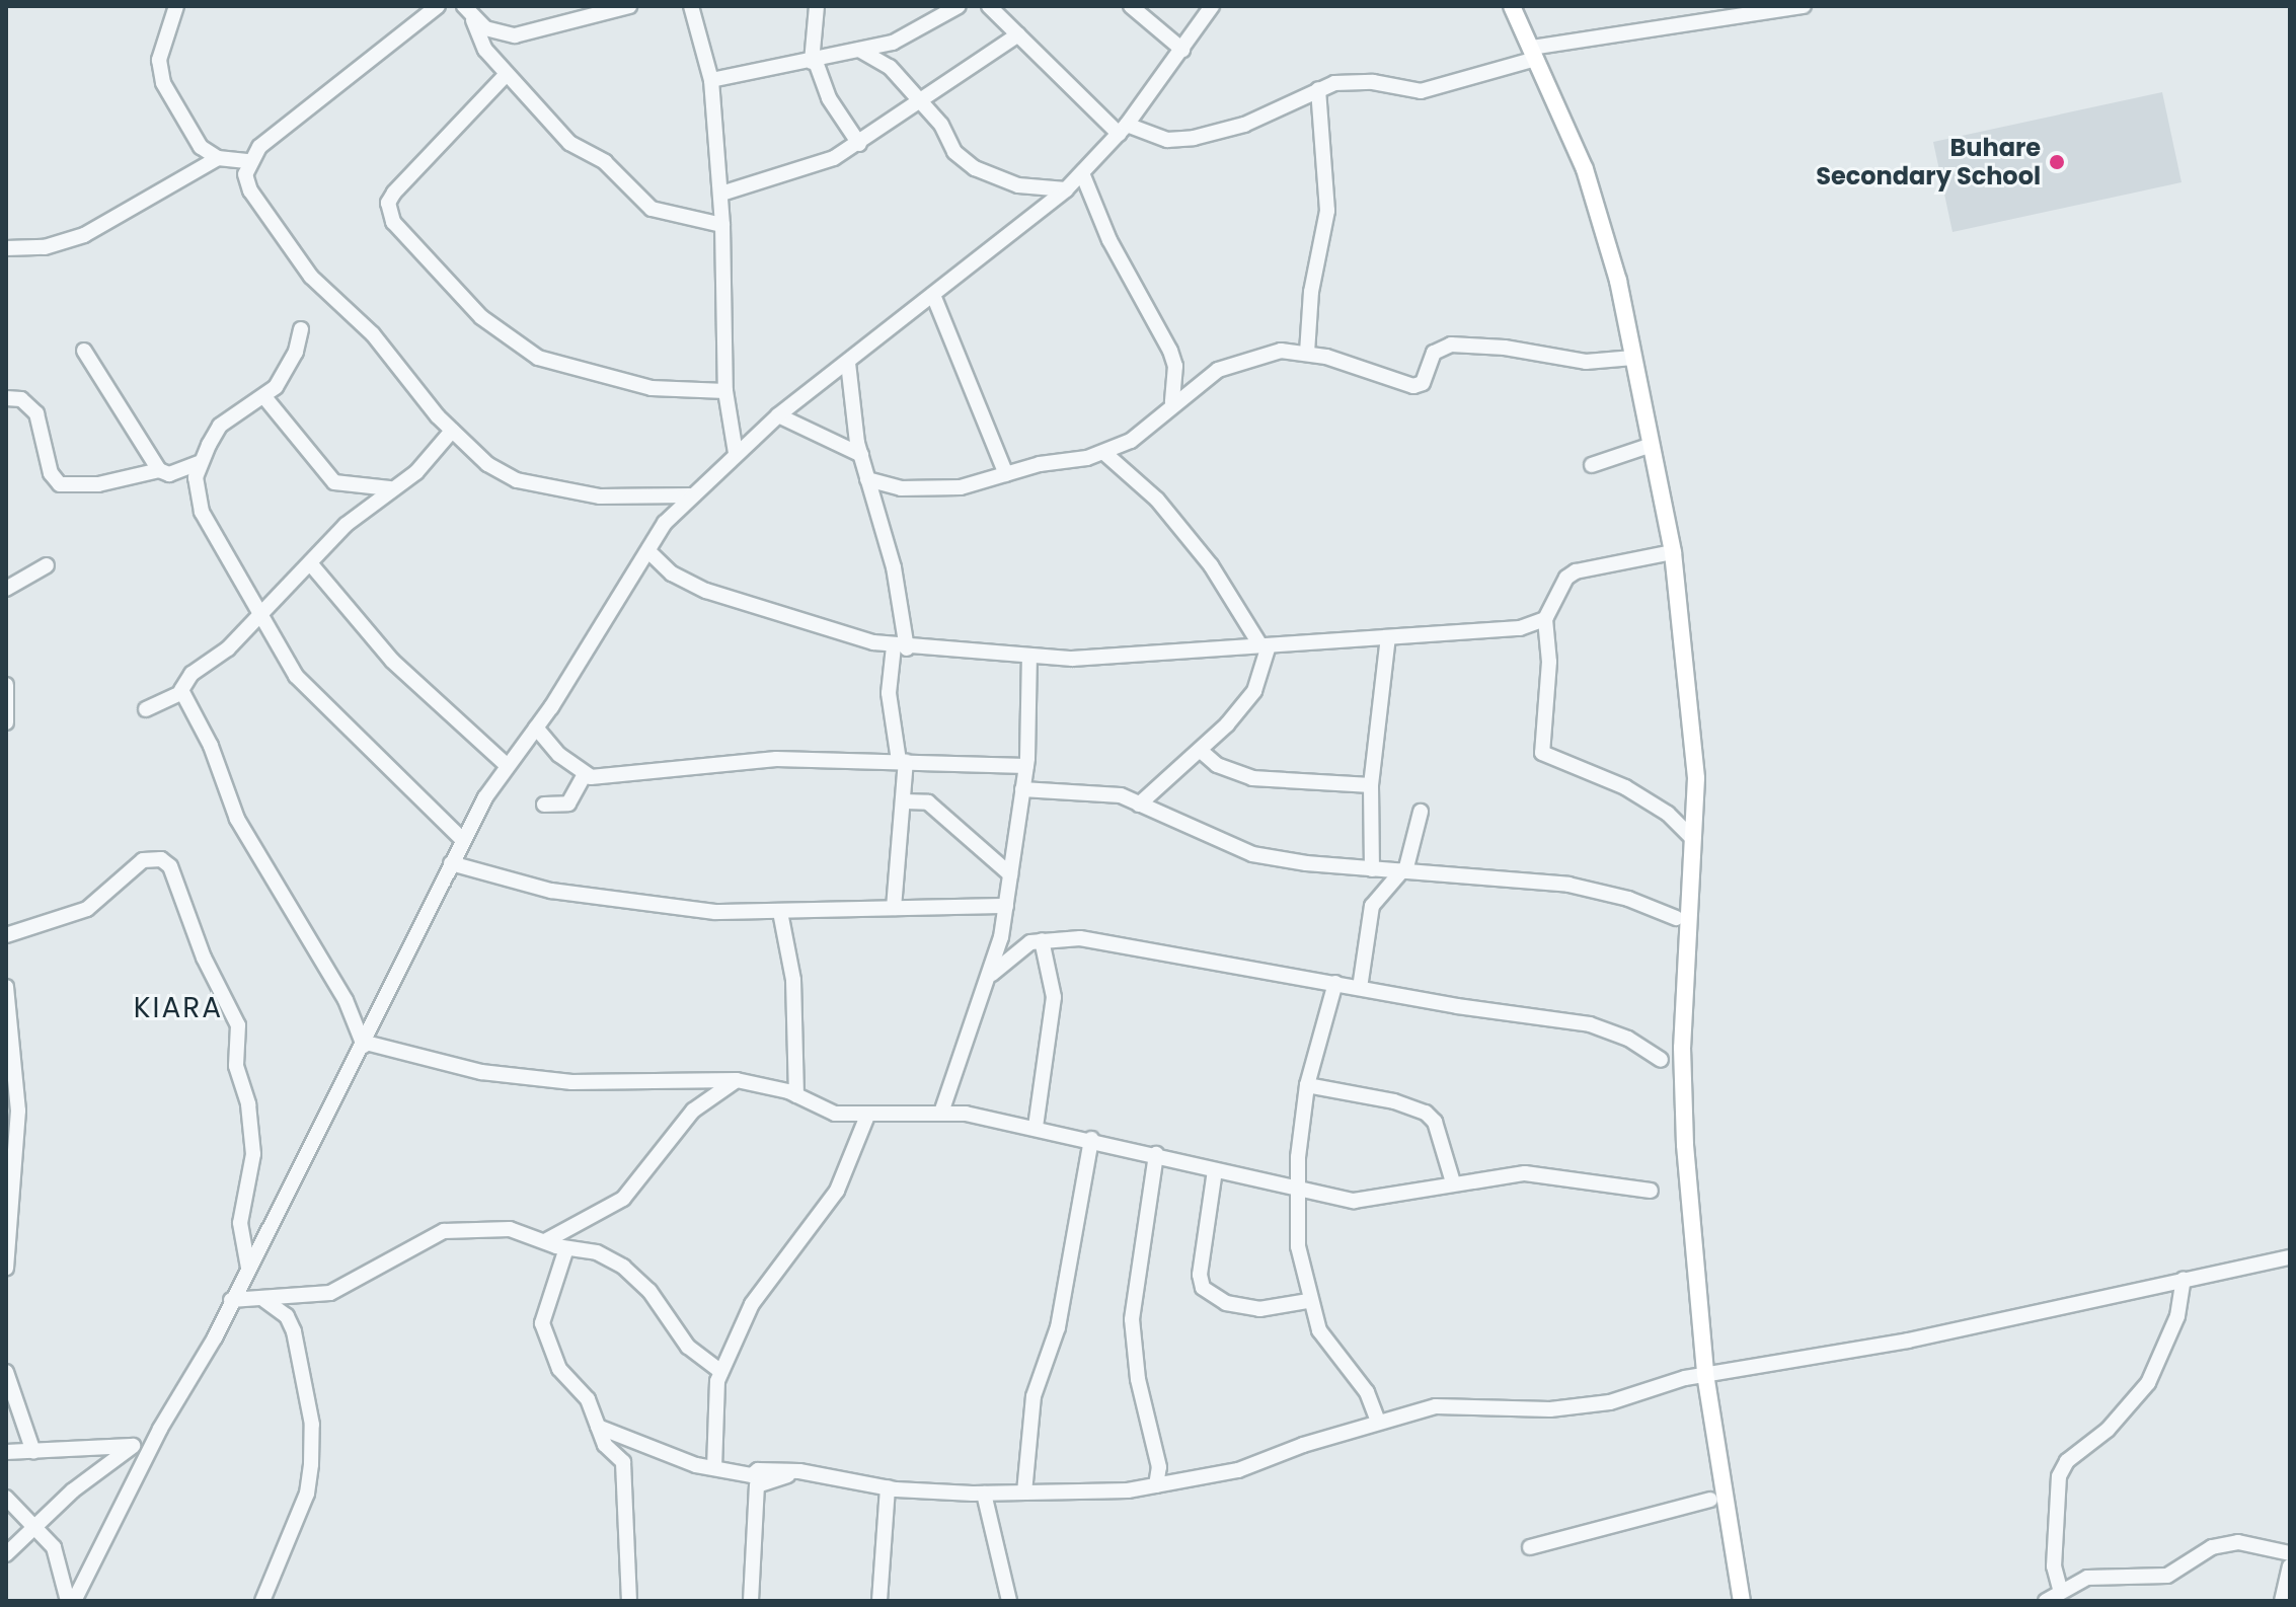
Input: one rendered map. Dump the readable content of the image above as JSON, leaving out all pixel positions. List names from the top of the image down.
{
  "districts": ["KIARA"],
  "places": ["Buhare Secondary School"]
}
